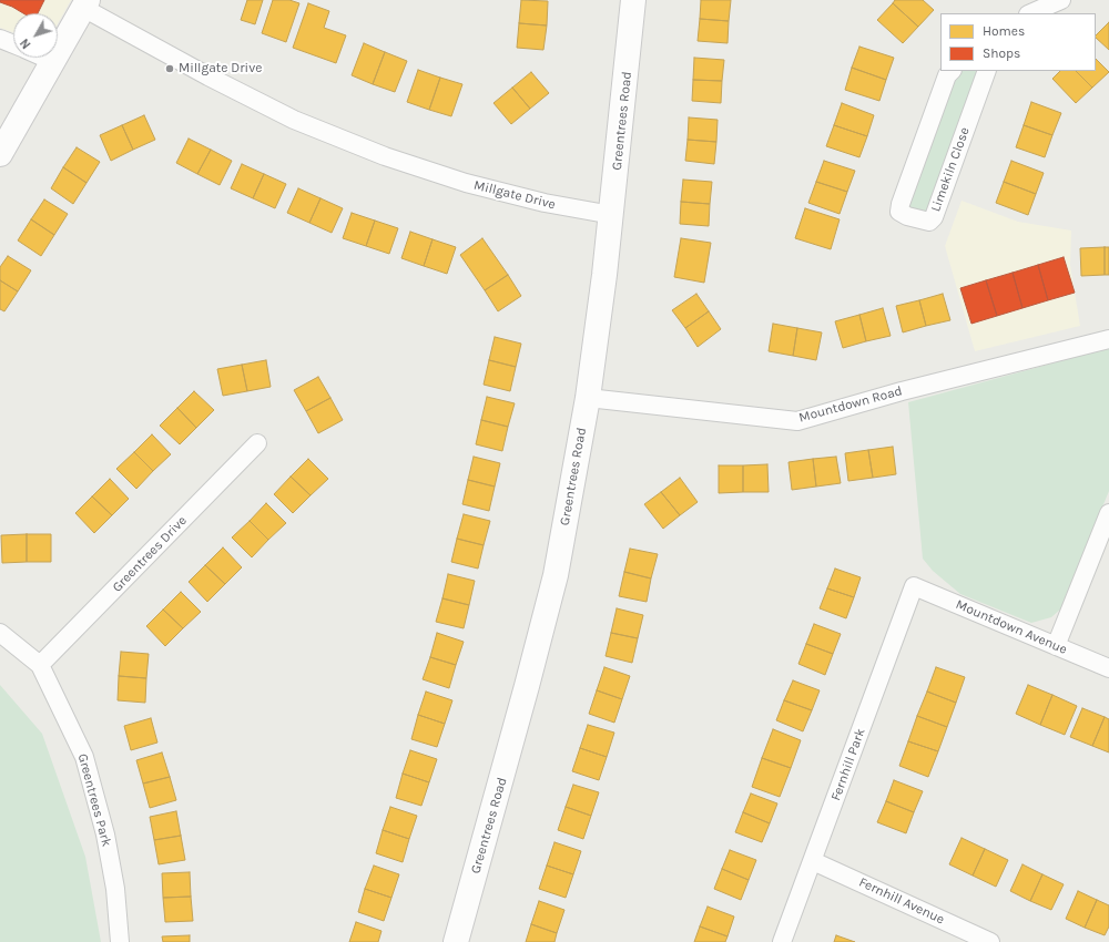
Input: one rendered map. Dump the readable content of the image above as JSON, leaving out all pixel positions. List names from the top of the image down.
{
  "streets": {
    "main road": ["Greentrees Road"],
    "street": [
      "Limekiln Close",
      "Millgate Drive",
      "Mountdown Road",
      "Greentrees Drive",
      "Mountdown Avenue",
      "Fernhill Park",
      "Greentrees Park",
      "Fernhill Avenue"
    ]
  },
  "crossings": [
    ["Greentrees Road", "Millgate Drive"],
    ["Greentrees Road", "Mountdown Road"],
    ["Greentrees Drive", "Greentrees Park"],
    ["Mountdown Avenue", "Fernhill Park"],
    ["Fernhill Park", "Fernhill Avenue"]
  ],
  "places": ["Millgate Drive"],
  "legend": ["Homes", "Shops"],
  "north": "bottom left"
}
